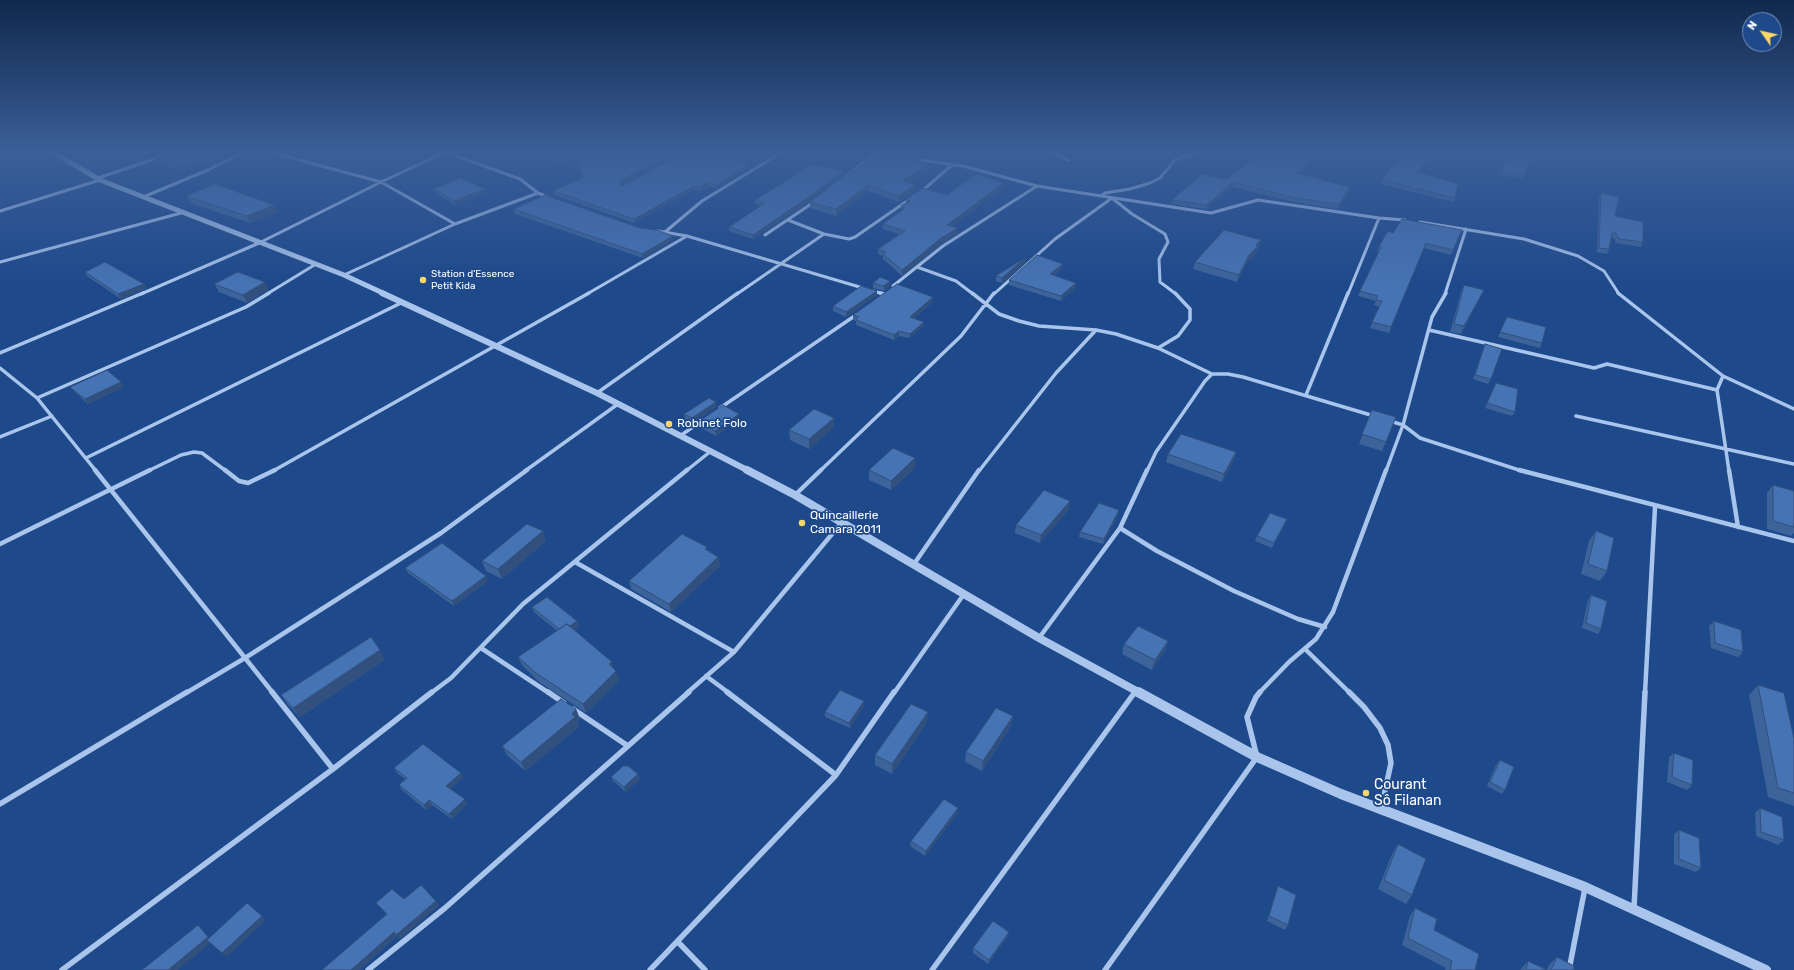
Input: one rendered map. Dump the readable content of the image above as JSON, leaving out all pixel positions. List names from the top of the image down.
{
  "places": [
    "Station d'Essence Petit Kida",
    "Robinet Folo",
    "Quincaillerie Camara 2011",
    "Courant Sô Filanan"
  ],
  "north": "top left"
}
